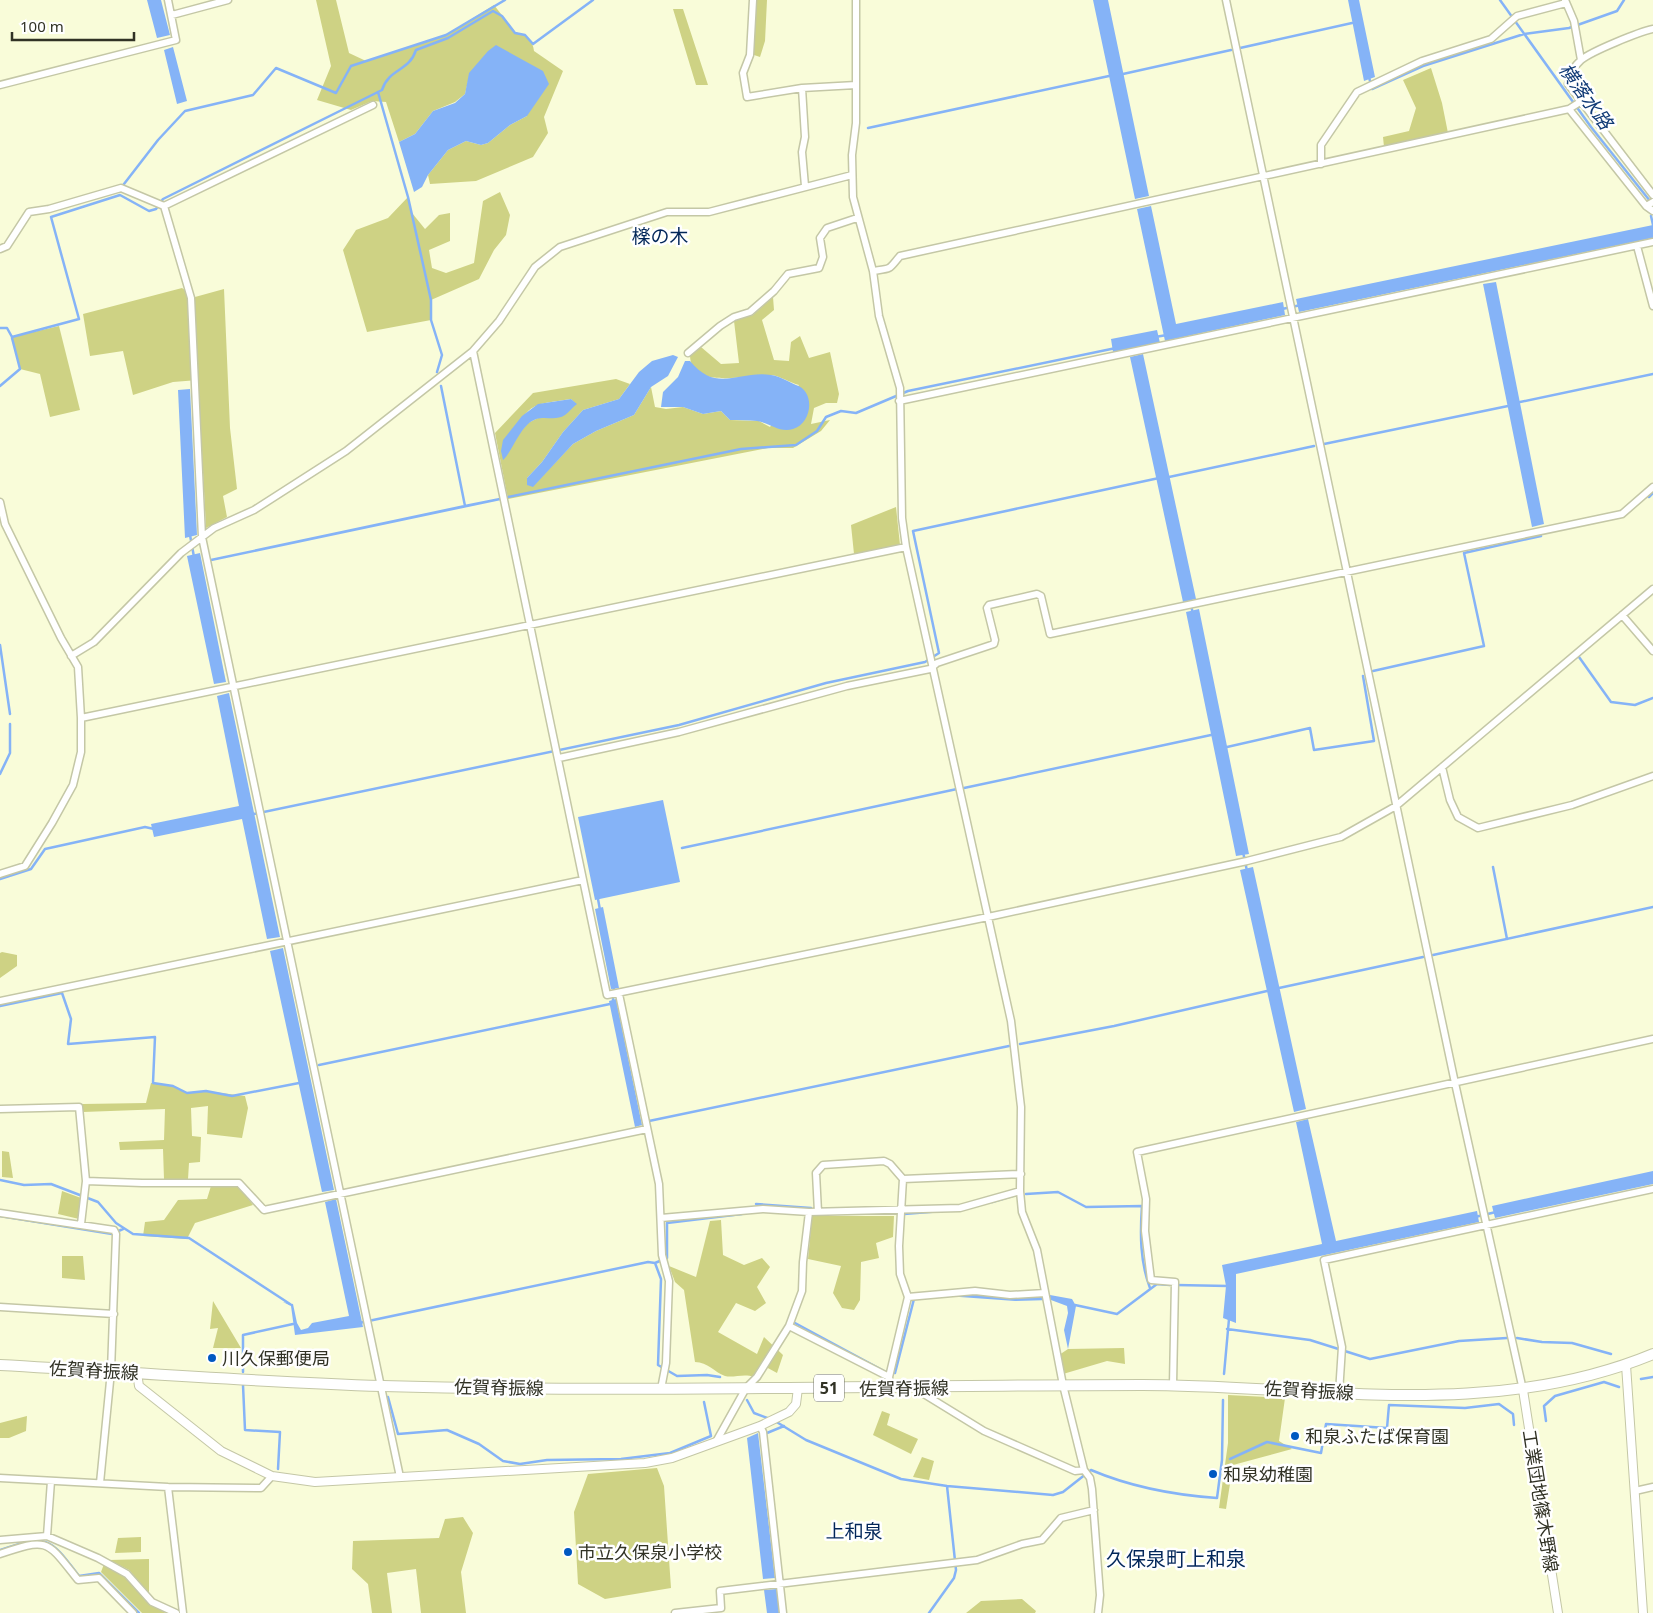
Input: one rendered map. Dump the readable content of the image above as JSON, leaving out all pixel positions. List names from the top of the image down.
{
  "streets": {
    "main road": ["佐賀脊振線", "51"],
    "street": ["工業団地篠木野線"]
  },
  "crossings": [
    ["佐賀脊振線", "工業団地篠木野線"]
  ],
  "districts": ["檪の木", "上和泉", "久保泉町上和泉"],
  "water": ["横落水路"],
  "places": [
    "川久保郵便局",
    "和泉ふたば保育園",
    "和泉幼稚園",
    "市立久保泉小学校"
  ],
  "scale_bar": "100 m"
}
